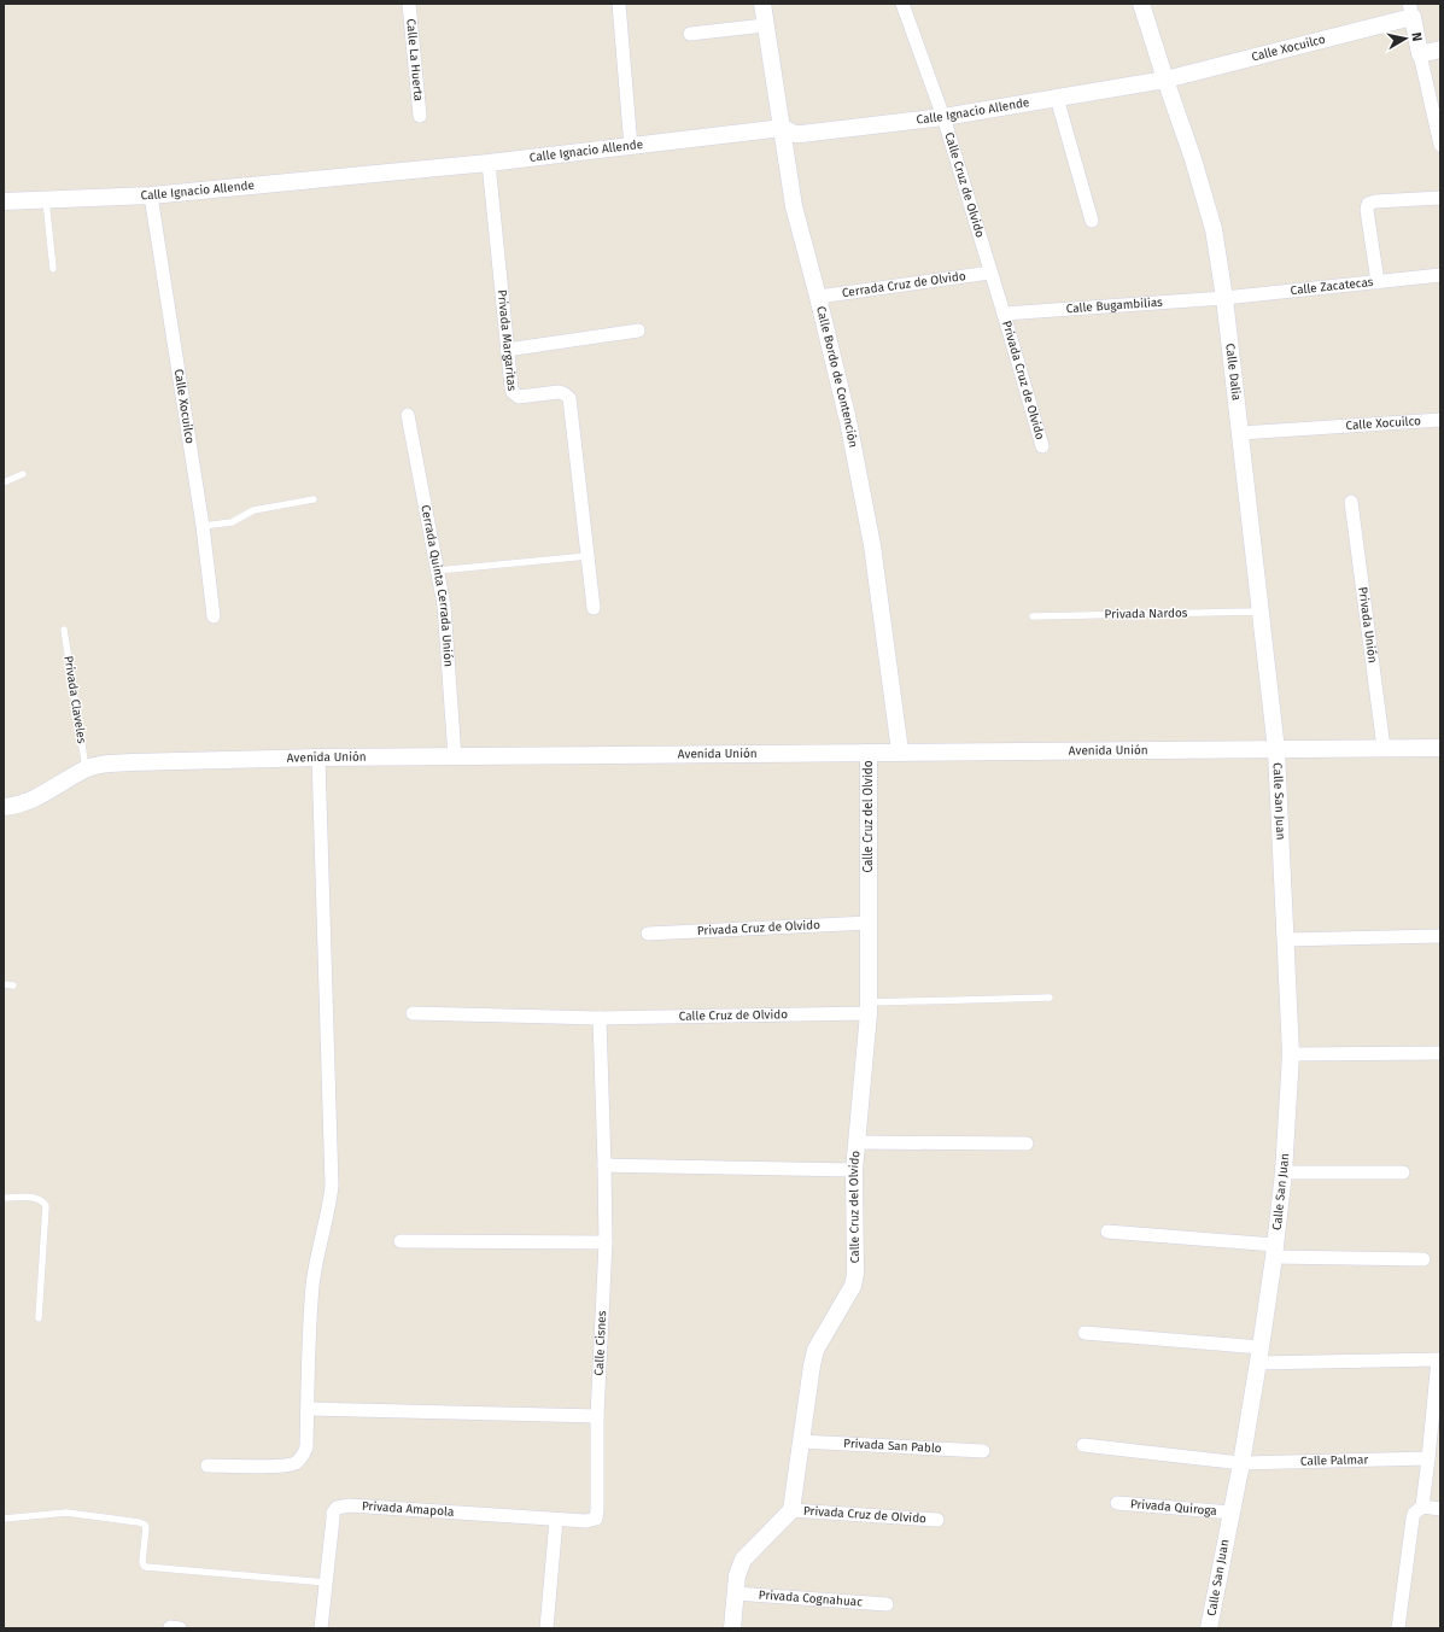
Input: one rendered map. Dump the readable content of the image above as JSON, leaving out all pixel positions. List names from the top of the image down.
{
  "streets": {
    "street": [
      "Calle Xocuilco",
      "Calle La Huerta",
      "Calle Ignacio Allende",
      "Calle Cruz de Olvido",
      "Cerrada Cruz de Olvido",
      "Calle Zacatecas",
      "Calle Bugambilias",
      "Privada Margaritas",
      "Calle Dalia",
      "Calle Bordo de Contención",
      "Privada Cruz de Olvido",
      "Cerrada Quinta Cerrada Unión",
      "Privada Unión",
      "Avenida Unión",
      "Calle San Juan",
      "Calle Cruz del Olvido",
      "Calle Cisnes",
      "Privada San Pablo",
      "Calle Palmar",
      "Privada Quiroga",
      "Privada Amapola",
      "Privada Cognahuac"
    ],
    "lane": ["Privada Nardos", "Privada Claveles"]
  },
  "crossings": [
    ["Calle Xocuilco", "Calle Ignacio Allende"],
    ["Calle Xocuilco", "Calle Dalia"],
    ["Calle Ignacio Allende", "Calle Cruz de Olvido"],
    ["Calle Ignacio Allende", "Privada Margaritas"],
    ["Calle Ignacio Allende", "Calle Dalia"],
    ["Calle Ignacio Allende", "Calle Bordo de Contención"],
    ["Calle Cruz de Olvido", "Cerrada Cruz de Olvido"],
    ["Calle Cruz de Olvido", "Calle Bugambilias"],
    ["Calle Cruz de Olvido", "Privada Cruz de Olvido"],
    ["Calle Cruz de Olvido", "Calle Cruz del Olvido"],
    ["Calle Cruz de Olvido", "Calle Cisnes"],
    ["Cerrada Cruz de Olvido", "Calle Bordo de Contención"],
    ["Calle Zacatecas", "Calle Bugambilias"],
    ["Calle Zacatecas", "Calle Dalia"],
    ["Calle Bugambilias", "Calle Dalia"],
    ["Calle Bugambilias", "Privada Cruz de Olvido"],
    ["Calle Dalia", "Privada Nardos"],
    ["Calle Dalia", "Avenida Unión"],
    ["Calle Dalia", "Calle San Juan"],
    ["Calle Bordo de Contención", "Avenida Unión"],
    ["Privada Cruz de Olvido", "Calle Cruz del Olvido"],
    ["Cerrada Quinta Cerrada Unión", "Avenida Unión"],
    ["Privada Unión", "Avenida Unión"],
    ["Privada Claveles", "Avenida Unión"],
    ["Avenida Unión", "Calle San Juan"],
    ["Avenida Unión", "Calle Cruz del Olvido"],
    ["Calle San Juan", "Calle Palmar"],
    ["Calle San Juan", "Privada Quiroga"],
    ["Calle Cruz del Olvido", "Privada San Pablo"],
    ["Calle Cisnes", "Privada Amapola"]
  ],
  "north": "right"
}
